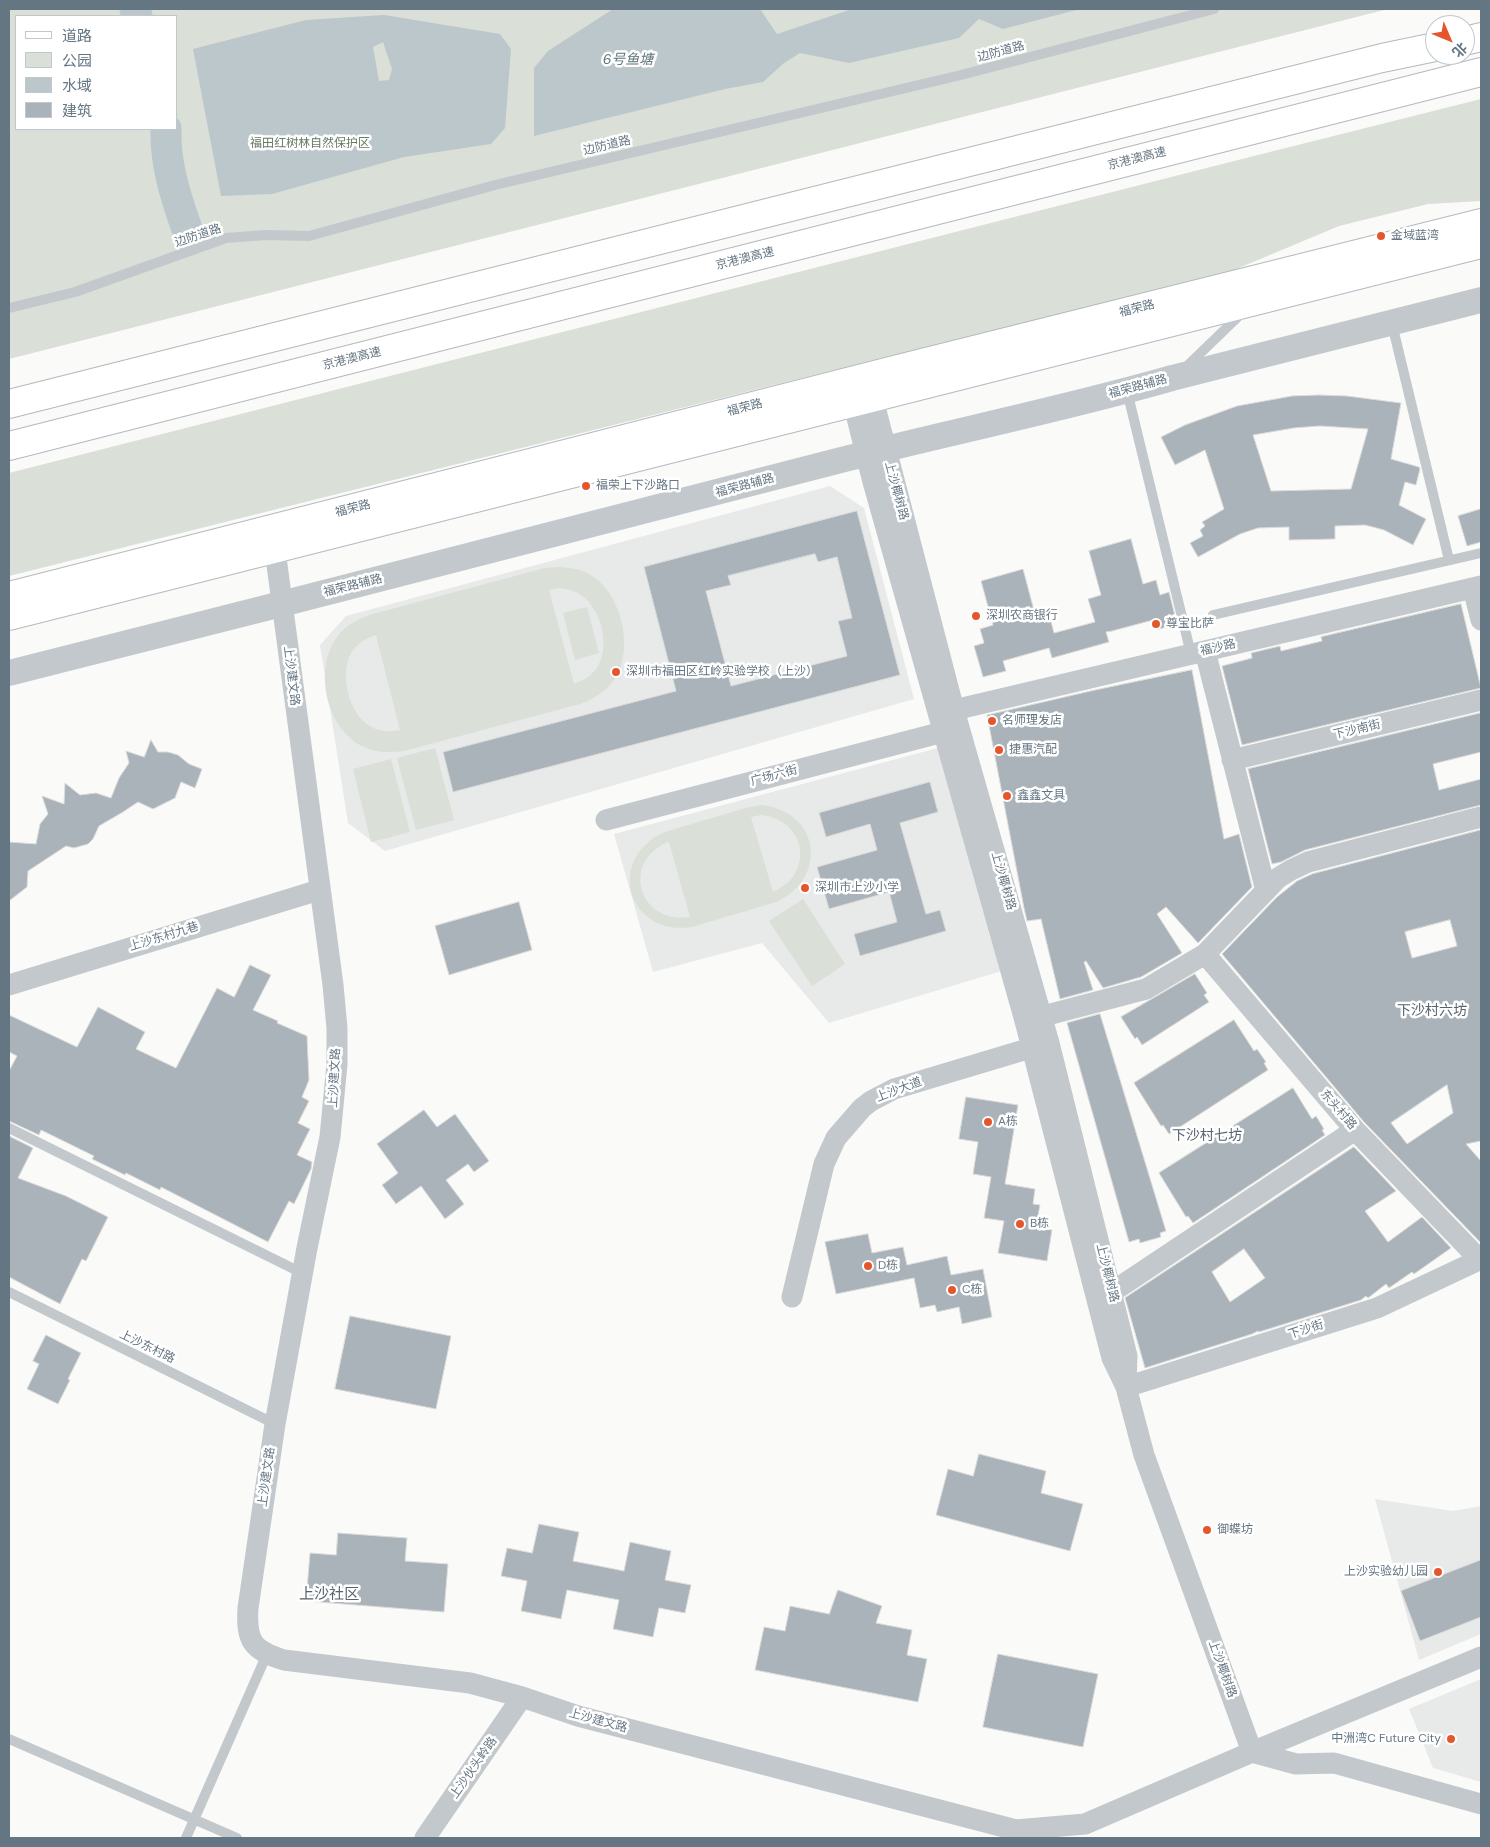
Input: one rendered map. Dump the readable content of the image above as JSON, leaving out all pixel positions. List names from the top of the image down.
{
  "streets": {
    "main road": ["京港澳高速", "福荣路"],
    "street": [
      "福荣路辅路",
      "上沙椰树路",
      "福沙路",
      "上沙建文路",
      "下沙南街",
      "广场六街",
      "上沙东村九巷",
      "上沙大道",
      "东头村路",
      "下沙街",
      "上沙伙头岭路"
    ],
    "lane": ["边防道路", "上沙东村路"]
  },
  "crossings": [
    ["福荣路", "上沙椰树路"],
    ["福荣路", "上沙建文路"],
    ["福荣路辅路", "上沙椰树路"],
    ["福荣路辅路", "上沙建文路"],
    ["上沙椰树路", "福沙路"],
    ["上沙椰树路", "广场六街"],
    ["上沙椰树路", "上沙大道"],
    ["上沙椰树路", "下沙街"],
    ["上沙建文路", "上沙东村九巷"],
    ["上沙建文路", "上沙东村路"],
    ["上沙建文路", "上沙伙头岭路"],
    ["东头村路", "下沙街"]
  ],
  "districts": ["下沙村六坊", "下沙村七坊", "上沙社区"],
  "water": ["6号鱼塘"],
  "parks": ["福田红树林自然保护区"],
  "places": [
    "金域蓝湾",
    "福荣上下沙路口",
    "深圳农商银行",
    "尊宝比萨",
    "深圳市福田区红岭实验学校（上沙）",
    "名师理发店",
    "捷惠汽配",
    "鑫鑫文具",
    "深圳市上沙小学",
    "A栋",
    "B栋",
    "D栋",
    "C栋",
    "御蝶坊",
    "上沙实验幼儿园",
    "中洲湾C Future City"
  ],
  "legend": [
    "道路",
    "公园",
    "水域",
    "建筑"
  ],
  "north": "bottom right"
}
